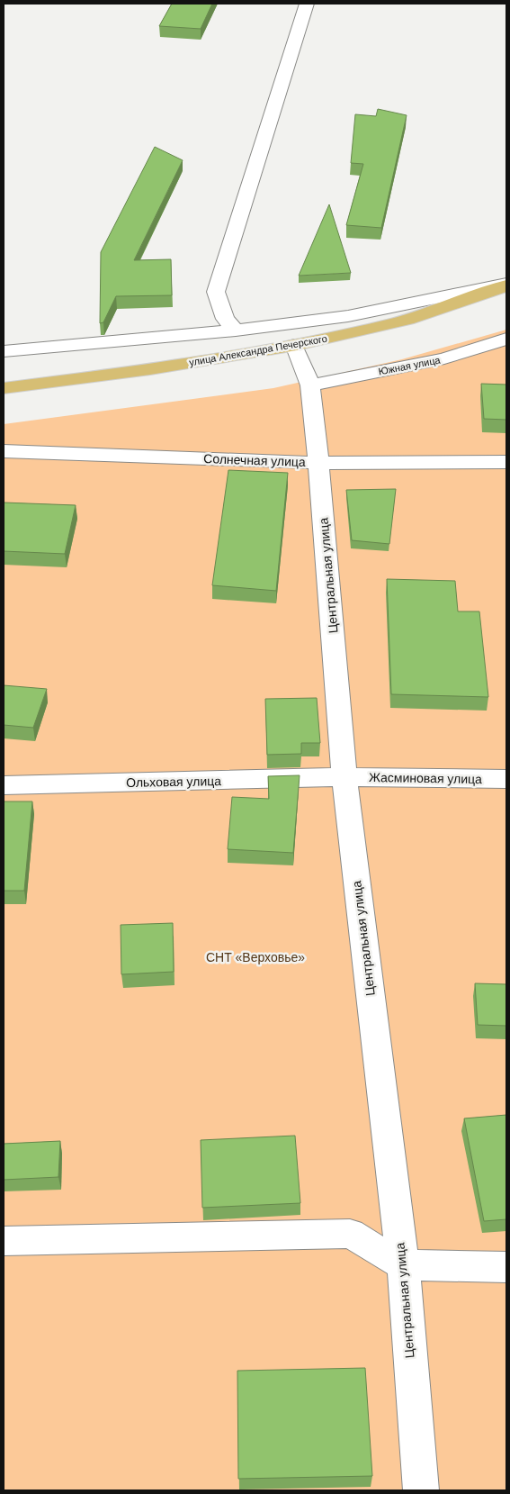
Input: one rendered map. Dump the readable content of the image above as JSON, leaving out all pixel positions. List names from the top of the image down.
{
  "streets": {
    "main road": ["улица Александра Печерского"],
    "street": [
      "Южная улица",
      "Солнечная улица",
      "Центральная улица",
      "Жасминовая улица",
      "Ольховая улица"
    ]
  },
  "crossings": [
    ["улица Александра Печерского", "Центральная улица"],
    ["Южная улица", "Центральная улица"],
    ["Солнечная улица", "Центральная улица"],
    ["Центральная улица", "Жасминовая улица"],
    ["Центральная улица", "Ольховая улица"],
    ["Жасминовая улица", "Ольховая улица"]
  ],
  "parks": ["СНТ «Верховье»"]
}
